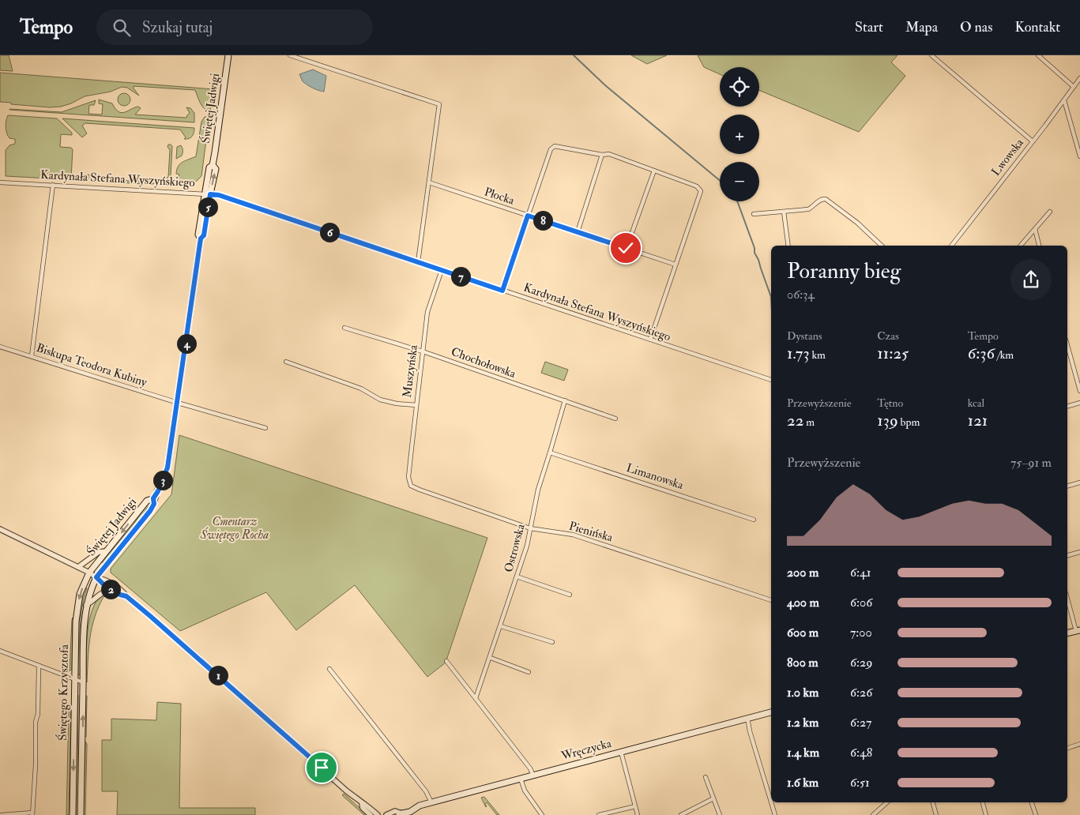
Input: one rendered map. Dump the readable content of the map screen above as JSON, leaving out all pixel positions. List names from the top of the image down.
{
  "streets": {
    "main road": ["Świętej Jadwigi", "Świętego Krzysztofa", "Wręczycka"],
    "street": [
      "Lwowska",
      "Kardynała Stefana Wyszyńskiego",
      "Płocka",
      "Chochołowska",
      "Biskupa Teodora Kubiny",
      "Muszyńska",
      "Limanowska",
      "Pienińska",
      "Ostrowska"
    ]
  },
  "crossings": [
    ["Świętej Jadwigi", "Kardynała Stefana Wyszyńskiego"],
    ["Świętej Jadwigi", "Biskupa Teodora Kubiny"],
    ["Świętej Jadwigi", "Świętego Krzysztofa"],
    ["Kardynała Stefana Wyszyńskiego", "Muszyńska"],
    ["Chochołowska", "Muszyńska"],
    ["Chochołowska", "Ostrowska"],
    ["Muszyńska", "Pienińska"],
    ["Limanowska", "Ostrowska"],
    ["Pienińska", "Ostrowska"]
  ],
  "parks": ["Cmentarz Świętego Rocha"],
  "page": {
    "header": "Tempo",
    "search": "Szukaj tutaj",
    "nav": [
      "Start",
      "Mapa",
      "O nas",
      "Kontakt"
    ],
    "map_buttons": ["+", "−"],
    "pins": [
      "5",
      "8",
      "6",
      "7",
      "4",
      "3",
      "2",
      "1"
    ],
    "heading": ["Poranny bieg", "06:34"],
    "stats": [
      ["Dystans", "1.73 km"],
      ["Czas", "11:25"],
      ["Tempo", "6:36 /km"],
      ["Przewyższenie", "22 m"],
      ["Tętno", "139 bpm"],
      ["kcal", "121"]
    ],
    "chart": ["Przewyższenie", "75–91 m"],
    "list": [
      {
        "name": "200 m",
        "note": "6:41"
      },
      {
        "name": "400 m",
        "note": "6:06"
      },
      {
        "name": "600 m",
        "note": "7:00"
      },
      {
        "name": "800 m",
        "note": "6:29"
      },
      {
        "name": "1.0 km",
        "note": "6:26"
      },
      {
        "name": "1.2 km",
        "note": "6:27"
      },
      {
        "name": "1.4 km",
        "note": "6:48"
      },
      {
        "name": "1.6 km",
        "note": "6:51"
      }
    ]
  }
}
